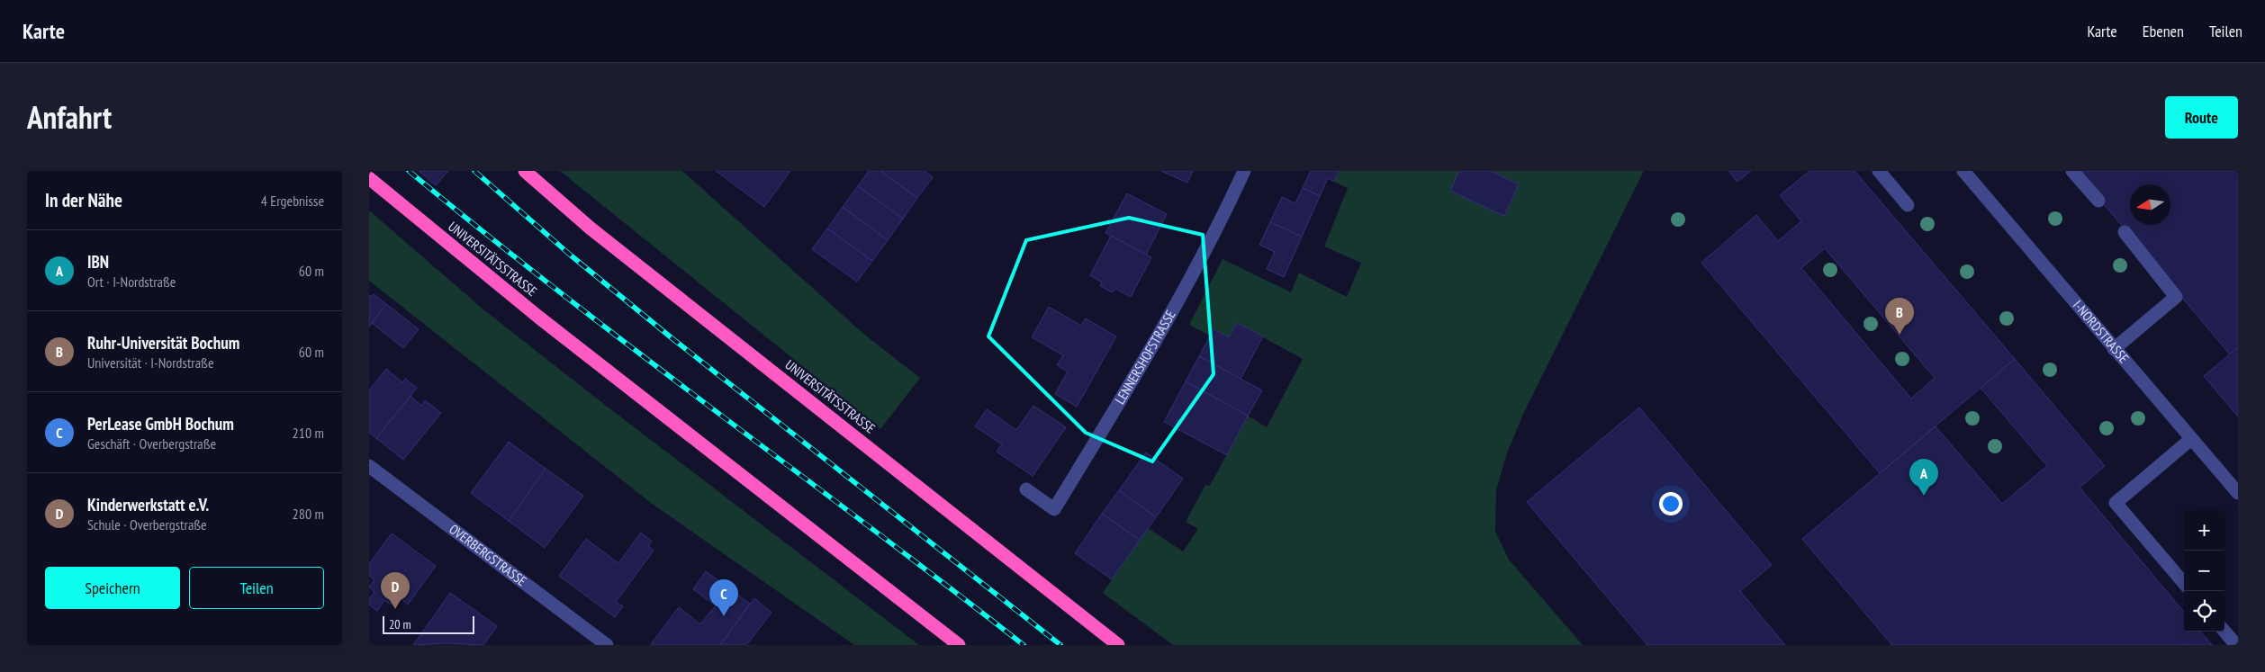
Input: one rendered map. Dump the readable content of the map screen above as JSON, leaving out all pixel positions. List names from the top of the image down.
{
  "streets": {
    "highway": ["UNIVERSITÄTSSTRASSE"],
    "street": ["I-NORDSTRASSE", "LENNERSHOFSTRASSE", "OVERBERGSTRASSE"]
  },
  "scale_bar": "20 m",
  "north": "left",
  "page": {
    "header": "Karte",
    "nav": ["Karte", "Ebenen", "Teilen"],
    "title": "Anfahrt",
    "buttons": [
      "Route",
      ["Speichern", "Teilen"]
    ],
    "heading": ["In der Nähe", "4 Ergebnisse"],
    "list": [
      {
        "mark": "A",
        "name": "IBN",
        "note": "Ort · I-Nordstraße",
        "value": "60 m"
      },
      {
        "mark": "B",
        "name": "Ruhr-Universität Bochum",
        "note": "Universität · I-Nordstraße",
        "value": "60 m"
      },
      {
        "mark": "C",
        "name": "PerLease GmbH Bochum",
        "note": "Geschäft · Overbergstraße",
        "value": "210 m"
      },
      {
        "mark": "D",
        "name": "Kinderwerkstatt e.V.",
        "note": "Schule · Overbergstraße",
        "value": "280 m"
      }
    ],
    "pins": [
      "B",
      "A",
      "D",
      "C"
    ],
    "map_buttons": ["+", "−"],
    "scale": "20 m"
  }
}
